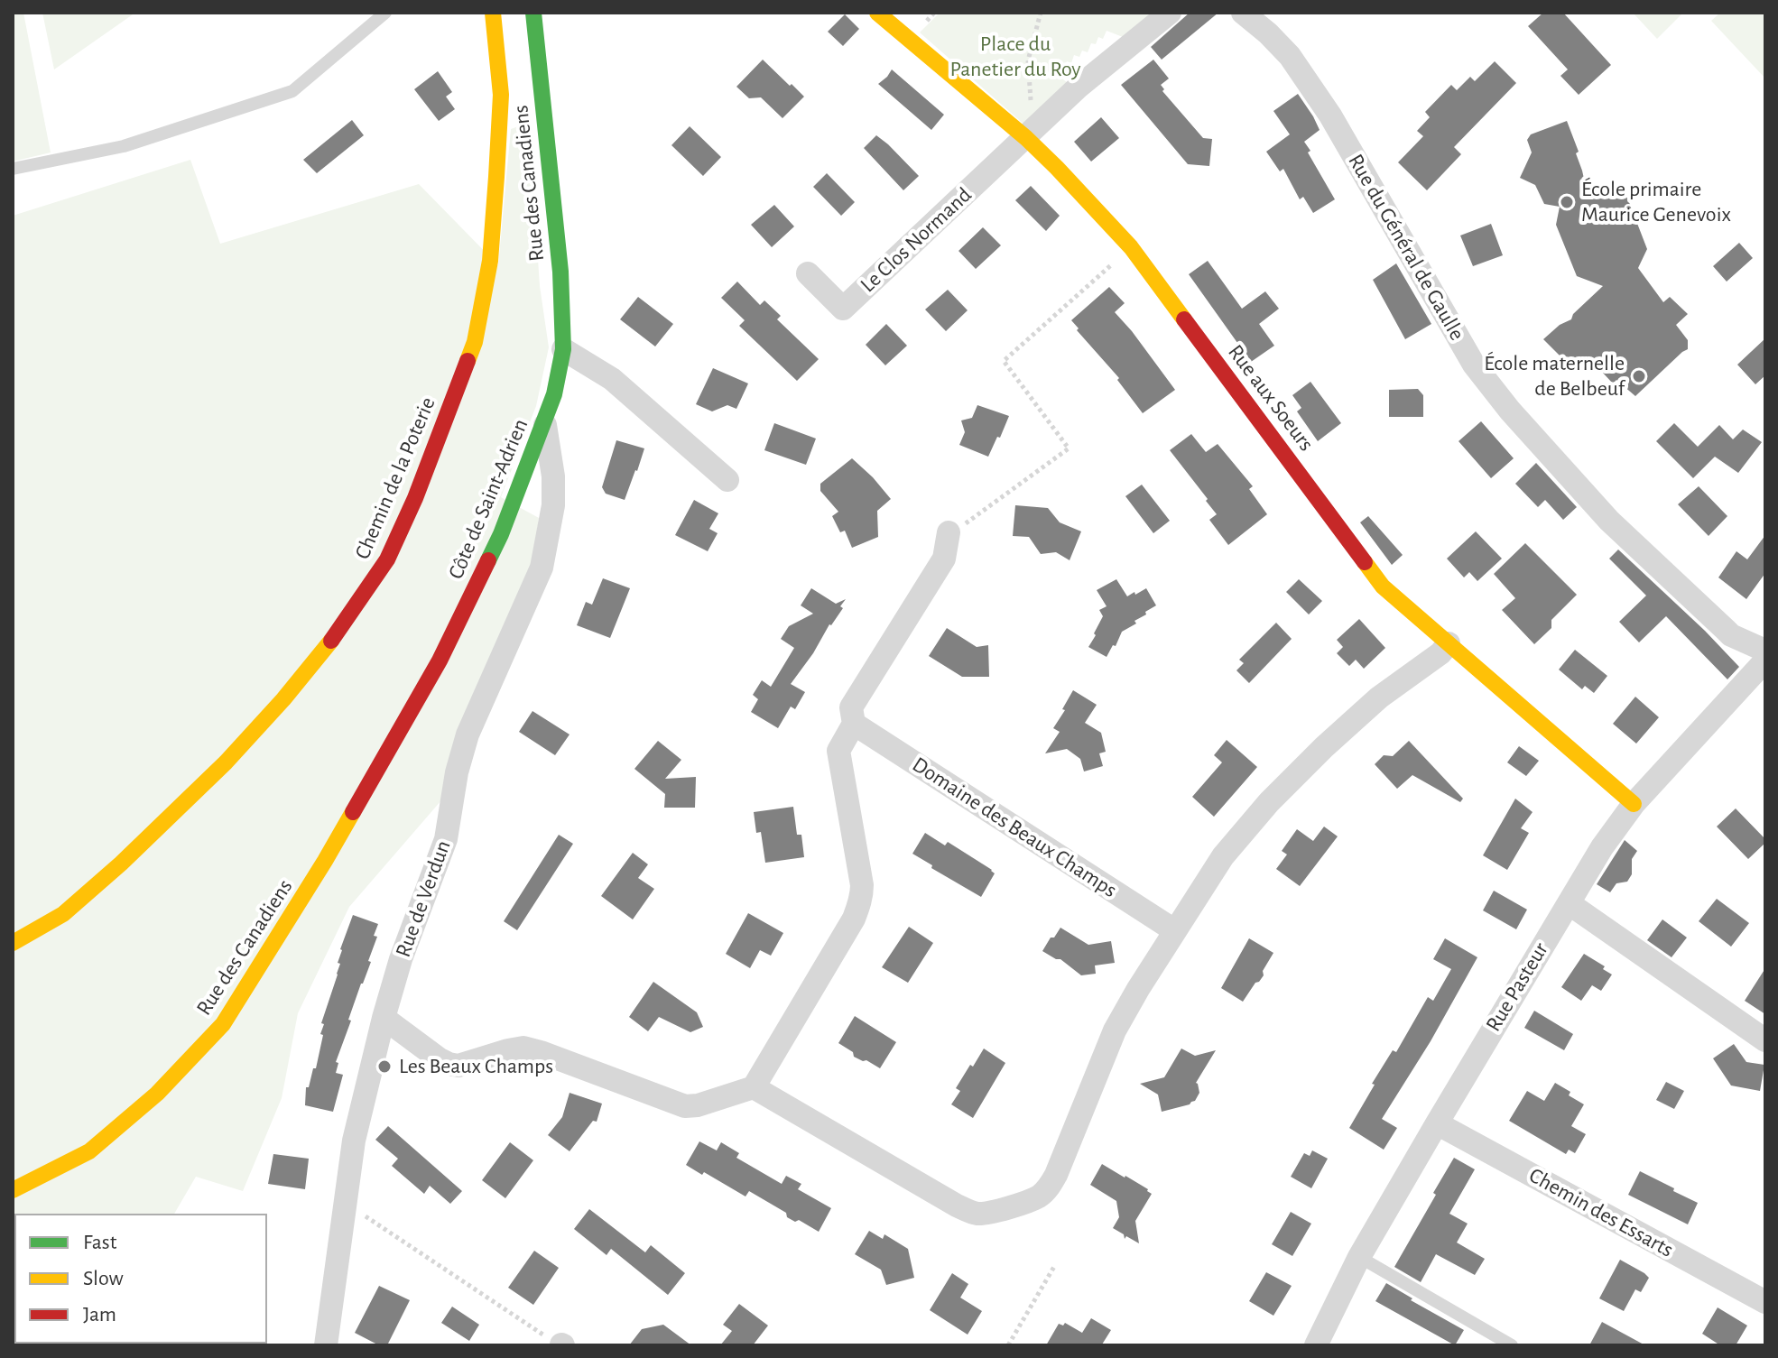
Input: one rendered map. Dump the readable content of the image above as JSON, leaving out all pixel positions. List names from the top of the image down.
{
  "streets": {
    "street": [
      "Rue des Canadiens",
      "Le Clos Normand",
      "Rue du Général de Gaulle",
      "Rue aux Soeurs",
      "Chemin de la Poterie",
      "Côte de Saint-Adrien",
      "Domaine des Beaux Champs",
      "Rue de Verdun",
      "Rue Pasteur",
      "Chemin des Essarts"
    ]
  },
  "crossings": [
    ["Rue des Canadiens", "Côte de Saint-Adrien"],
    ["Le Clos Normand", "Rue aux Soeurs"],
    ["Rue aux Soeurs", "Rue Pasteur"],
    ["Côte de Saint-Adrien", "Rue de Verdun"],
    ["Rue Pasteur", "Chemin des Essarts"]
  ],
  "parks": ["Place du Panetier du Roy"],
  "places": ["École primaire Maurice Genevoix", "École maternelle de Belbeuf", "Les Beaux Champs"],
  "legend": ["Fast", "Slow", "Jam"]
}
